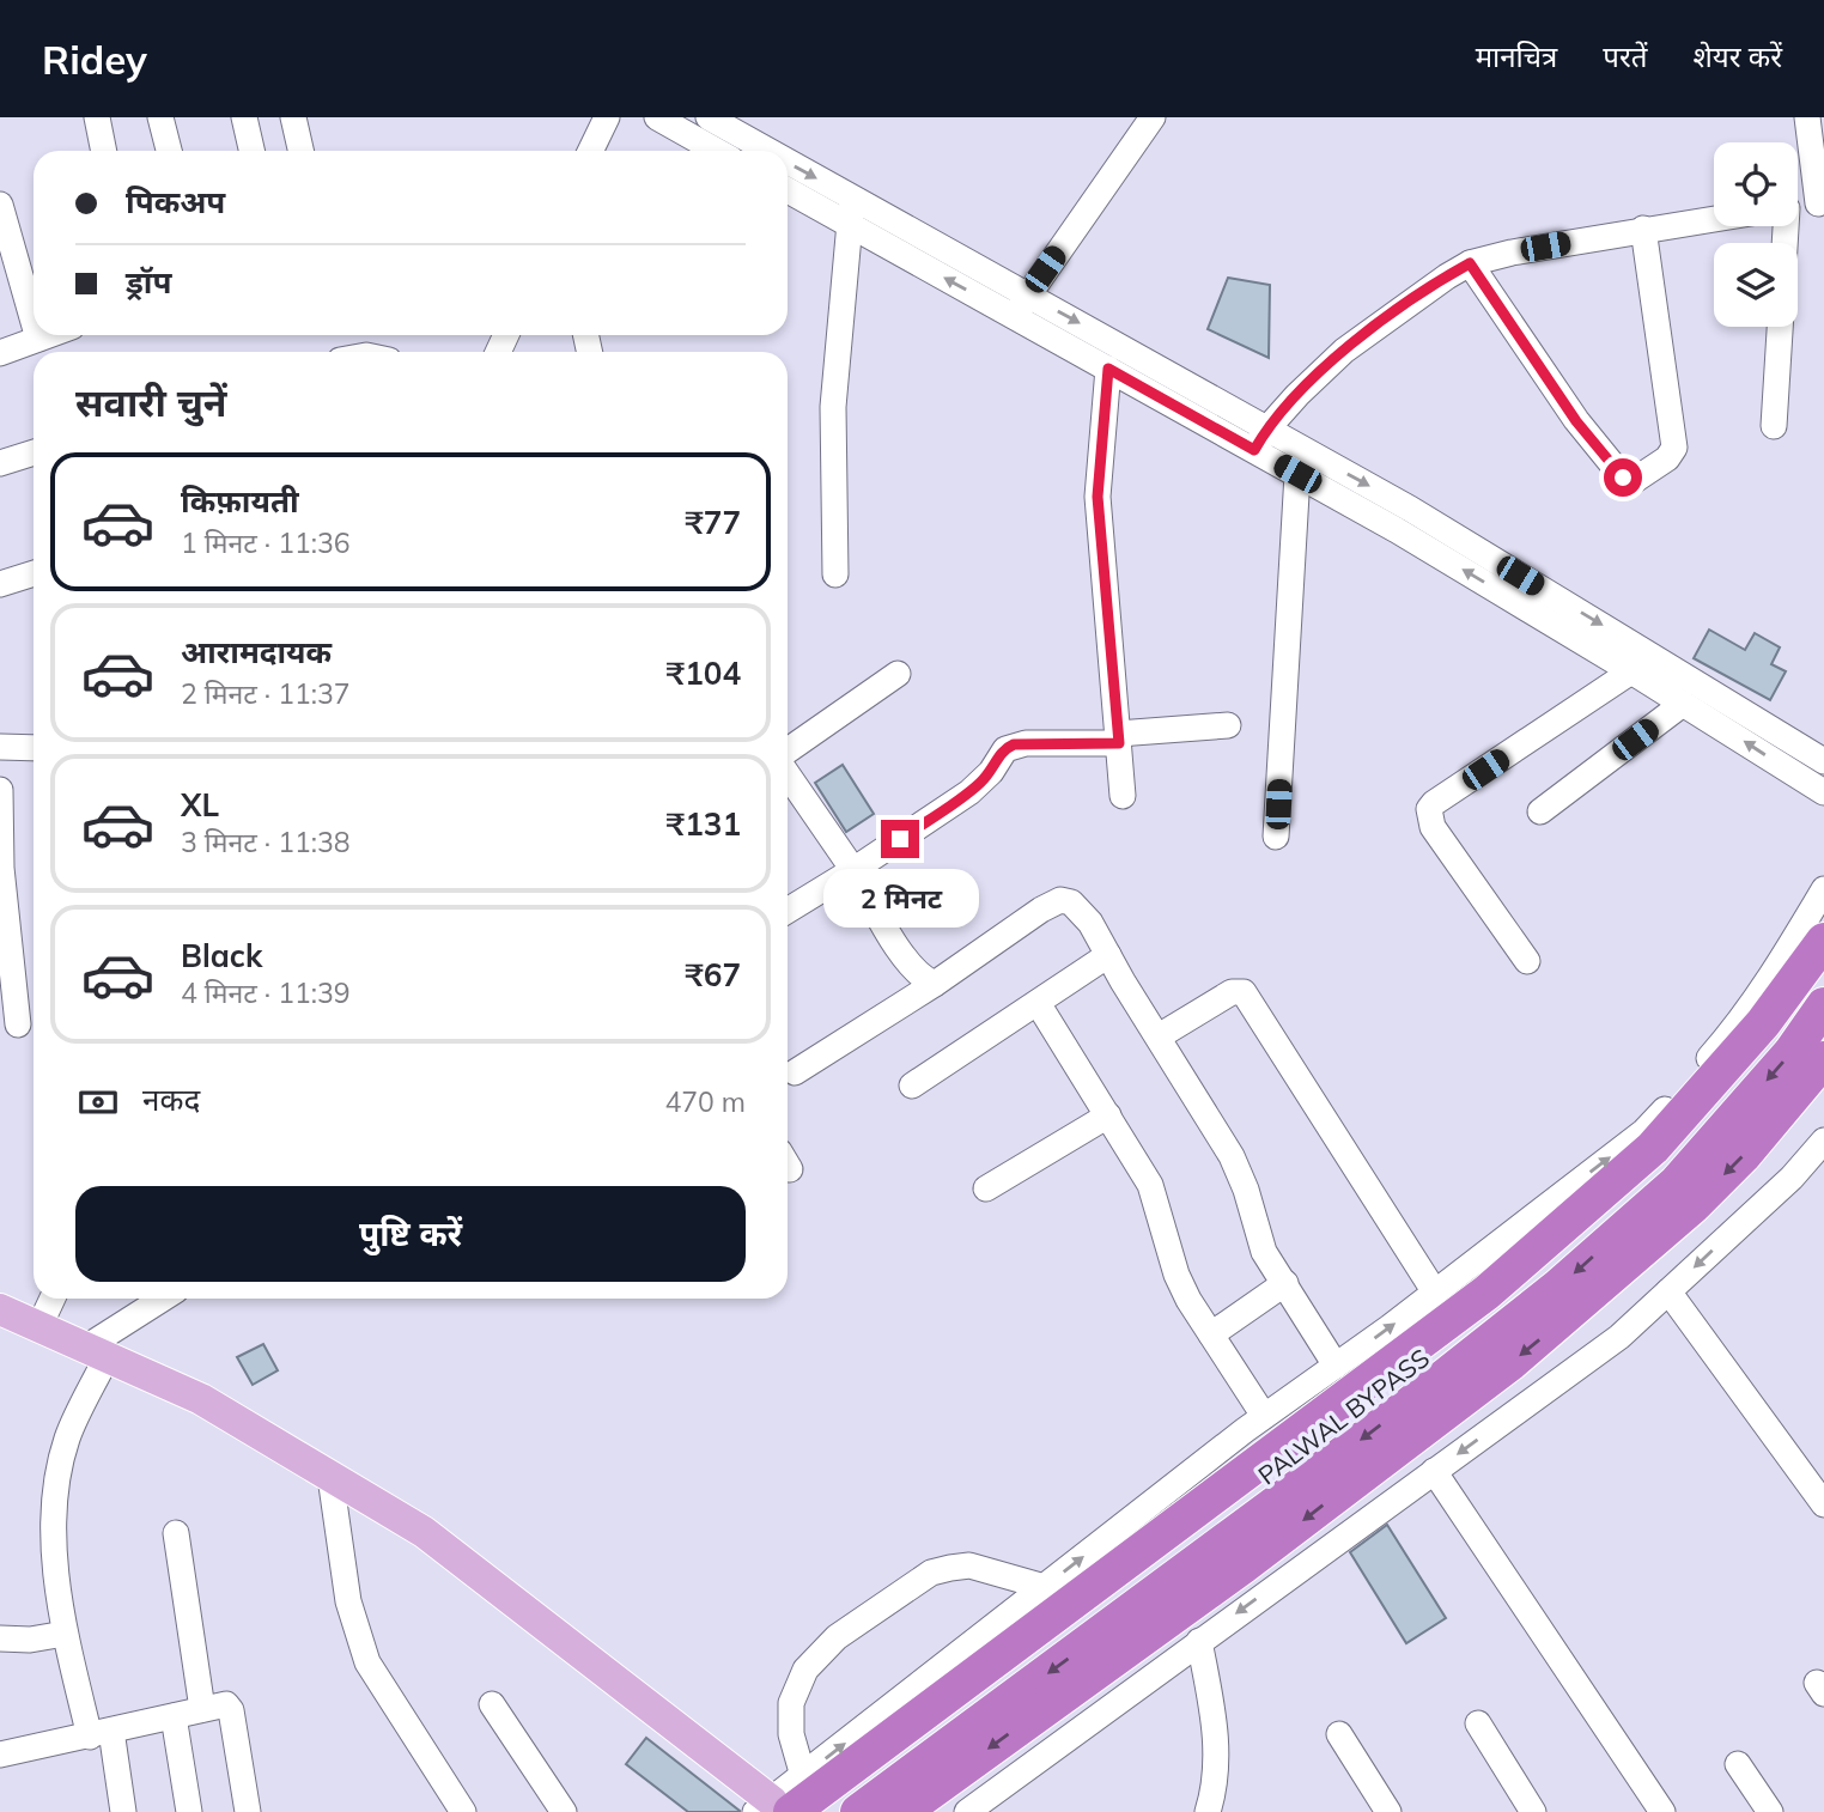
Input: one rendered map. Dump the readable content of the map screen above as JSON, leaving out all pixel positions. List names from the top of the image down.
{
  "streets": {
    "highway": ["PALWAL BYPASS"]
  },
  "page": {
    "header": "Ridey",
    "nav": ["मानचित्र", "परतें", "शेयर करें"],
    "banner": ["पिकअप", "ड्रॉप"],
    "heading": "सवारी चुनें",
    "list": [
      {
        "name": "किफ़ायती",
        "note": "1 मिनट · 11:36",
        "value": "₹77"
      },
      {
        "name": "आरामदायक",
        "note": "2 मिनट · 11:37",
        "value": "₹104"
      },
      {
        "name": "XL",
        "note": "3 मिनट · 11:38",
        "value": "₹131"
      },
      {
        "name": "Black",
        "note": "4 मिनट · 11:39",
        "value": "₹67"
      }
    ],
    "bubble": "2 मिनट",
    "pay": ["नकद", "470 m"],
    "buttons": "पुष्टि करें"
  }
}
